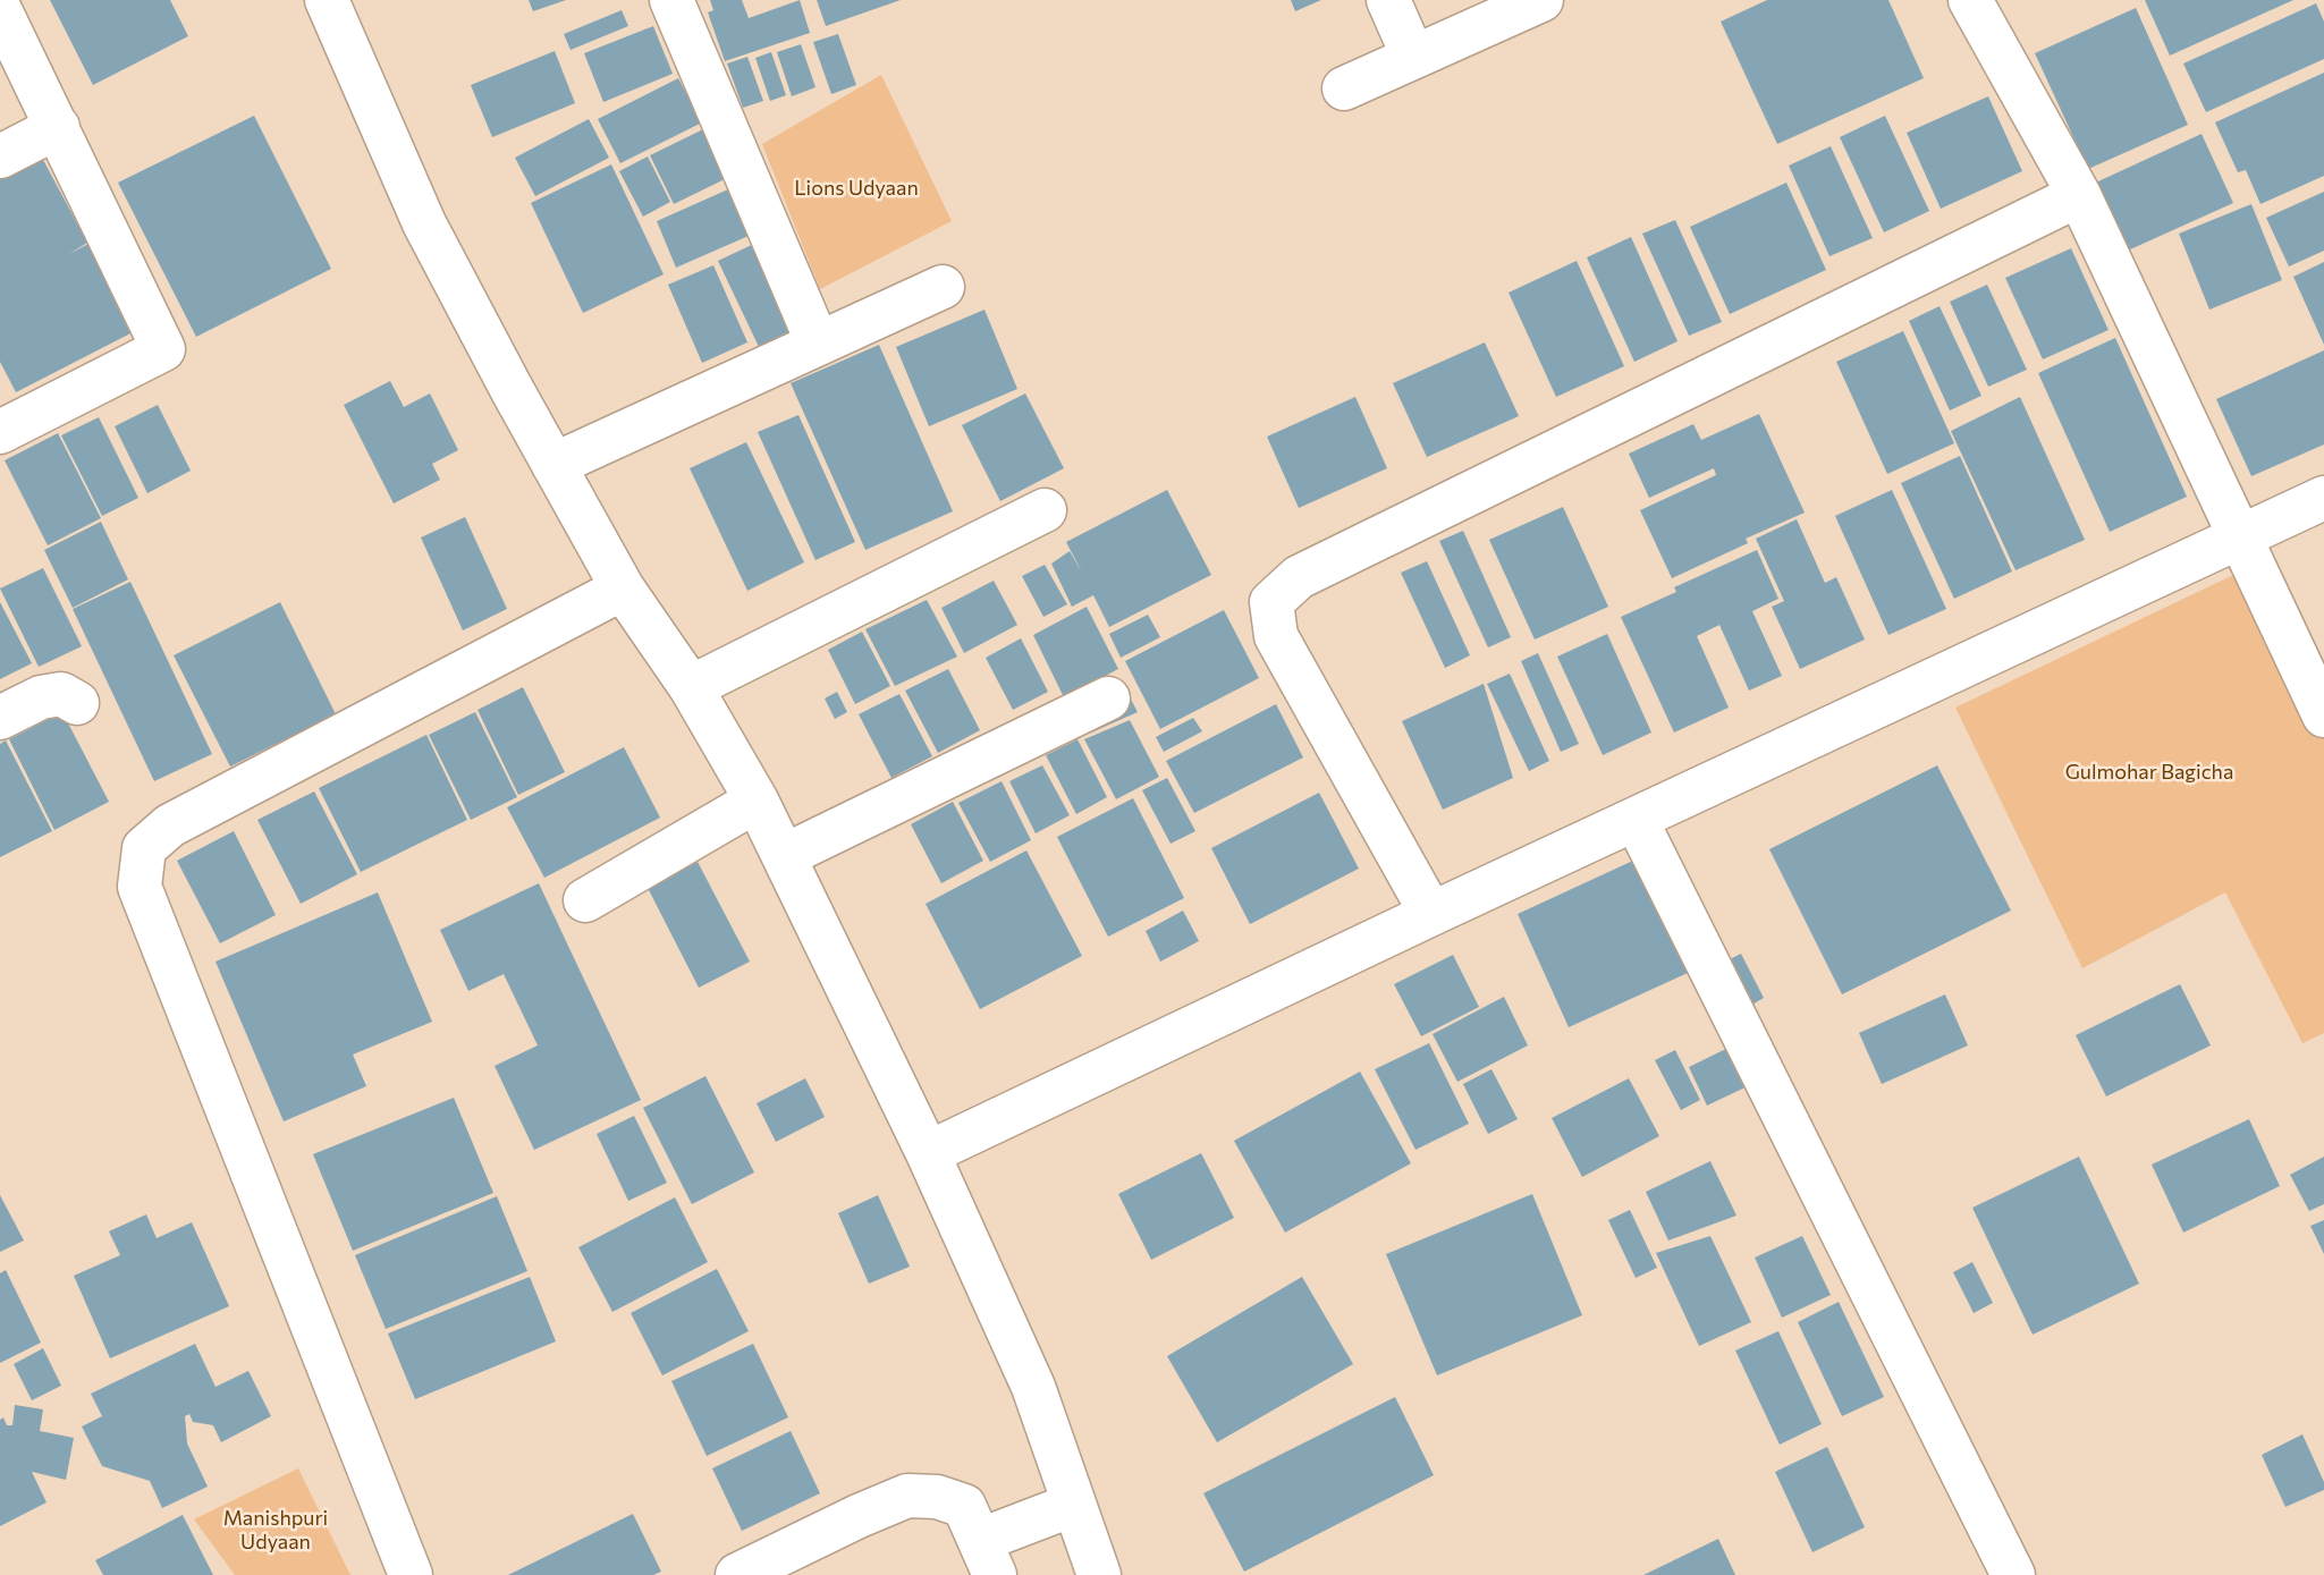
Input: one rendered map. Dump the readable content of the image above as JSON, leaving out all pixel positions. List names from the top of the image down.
{
  "parks": ["Lions Udyaan", "Gulmohar Bagicha", "Manishpuri Udyaan"]
}
